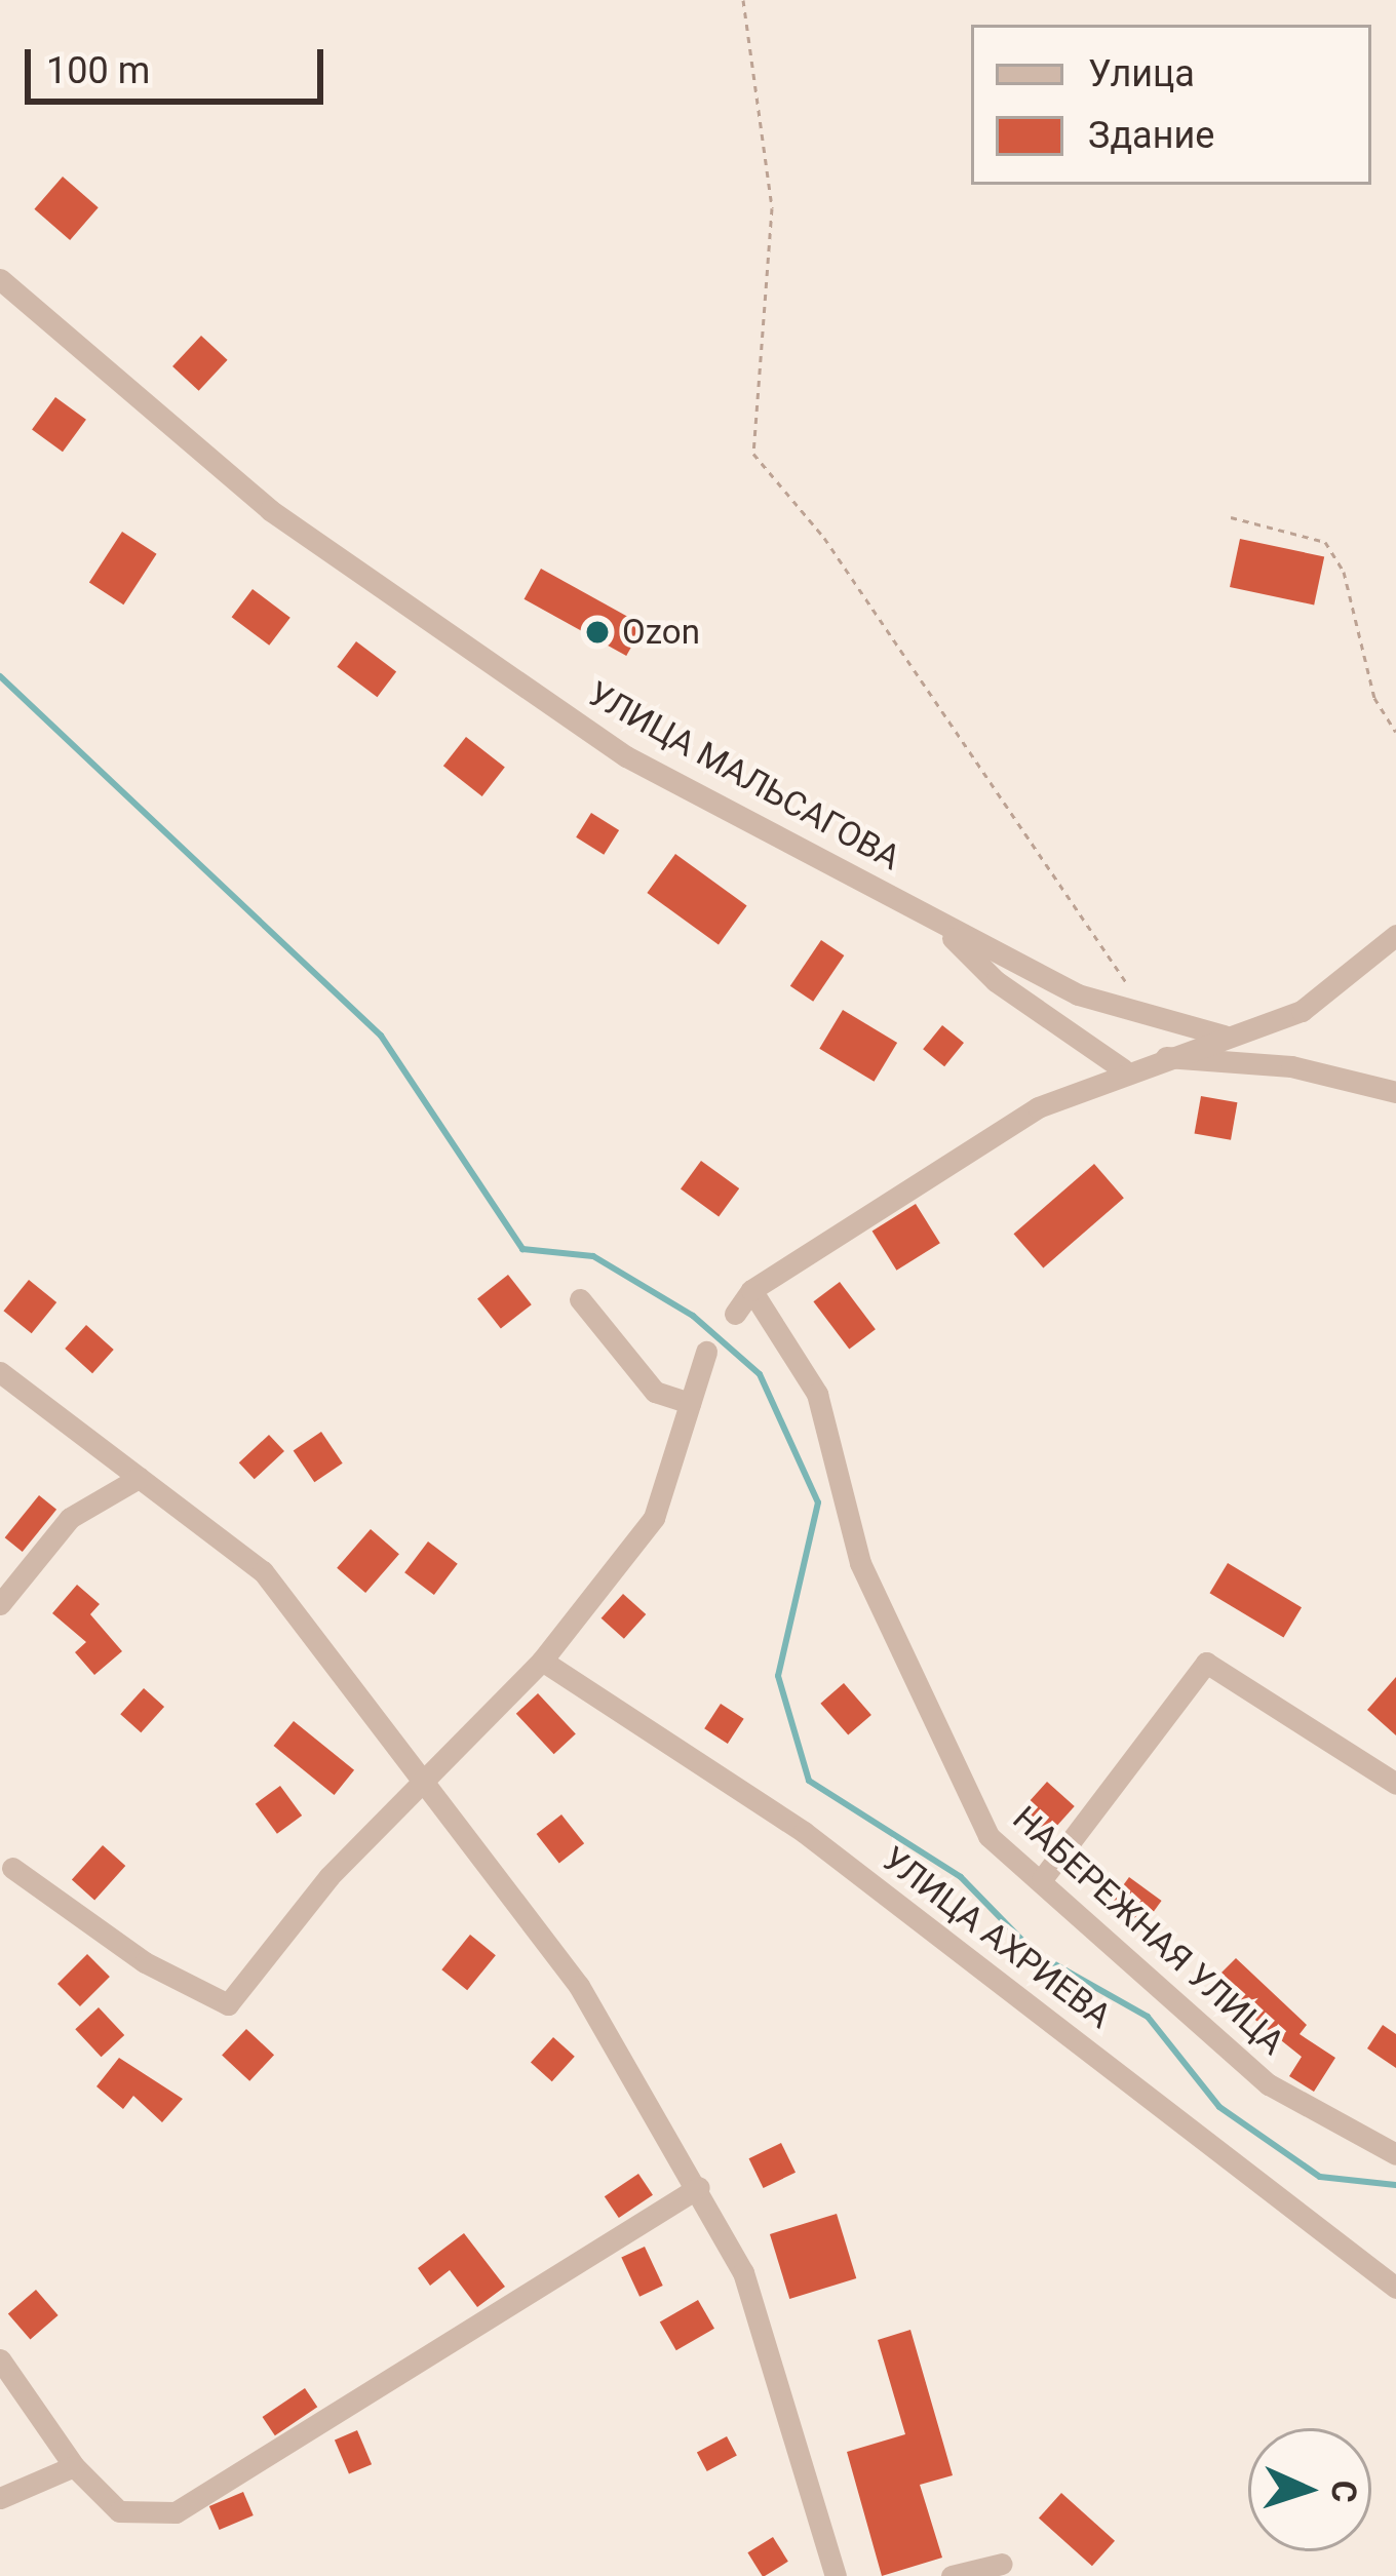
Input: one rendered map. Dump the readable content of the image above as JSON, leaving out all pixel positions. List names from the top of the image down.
{
  "streets": {
    "street": ["УЛИЦА МАЛЬСАГОВА", "НАБЕРЕЖНАЯ УЛИЦА", "УЛИЦА АХРИЕВА"]
  },
  "places": ["Ozon"],
  "legend": ["Улица", "Здание"],
  "scale_bar": "100 m",
  "north": "right"
}
